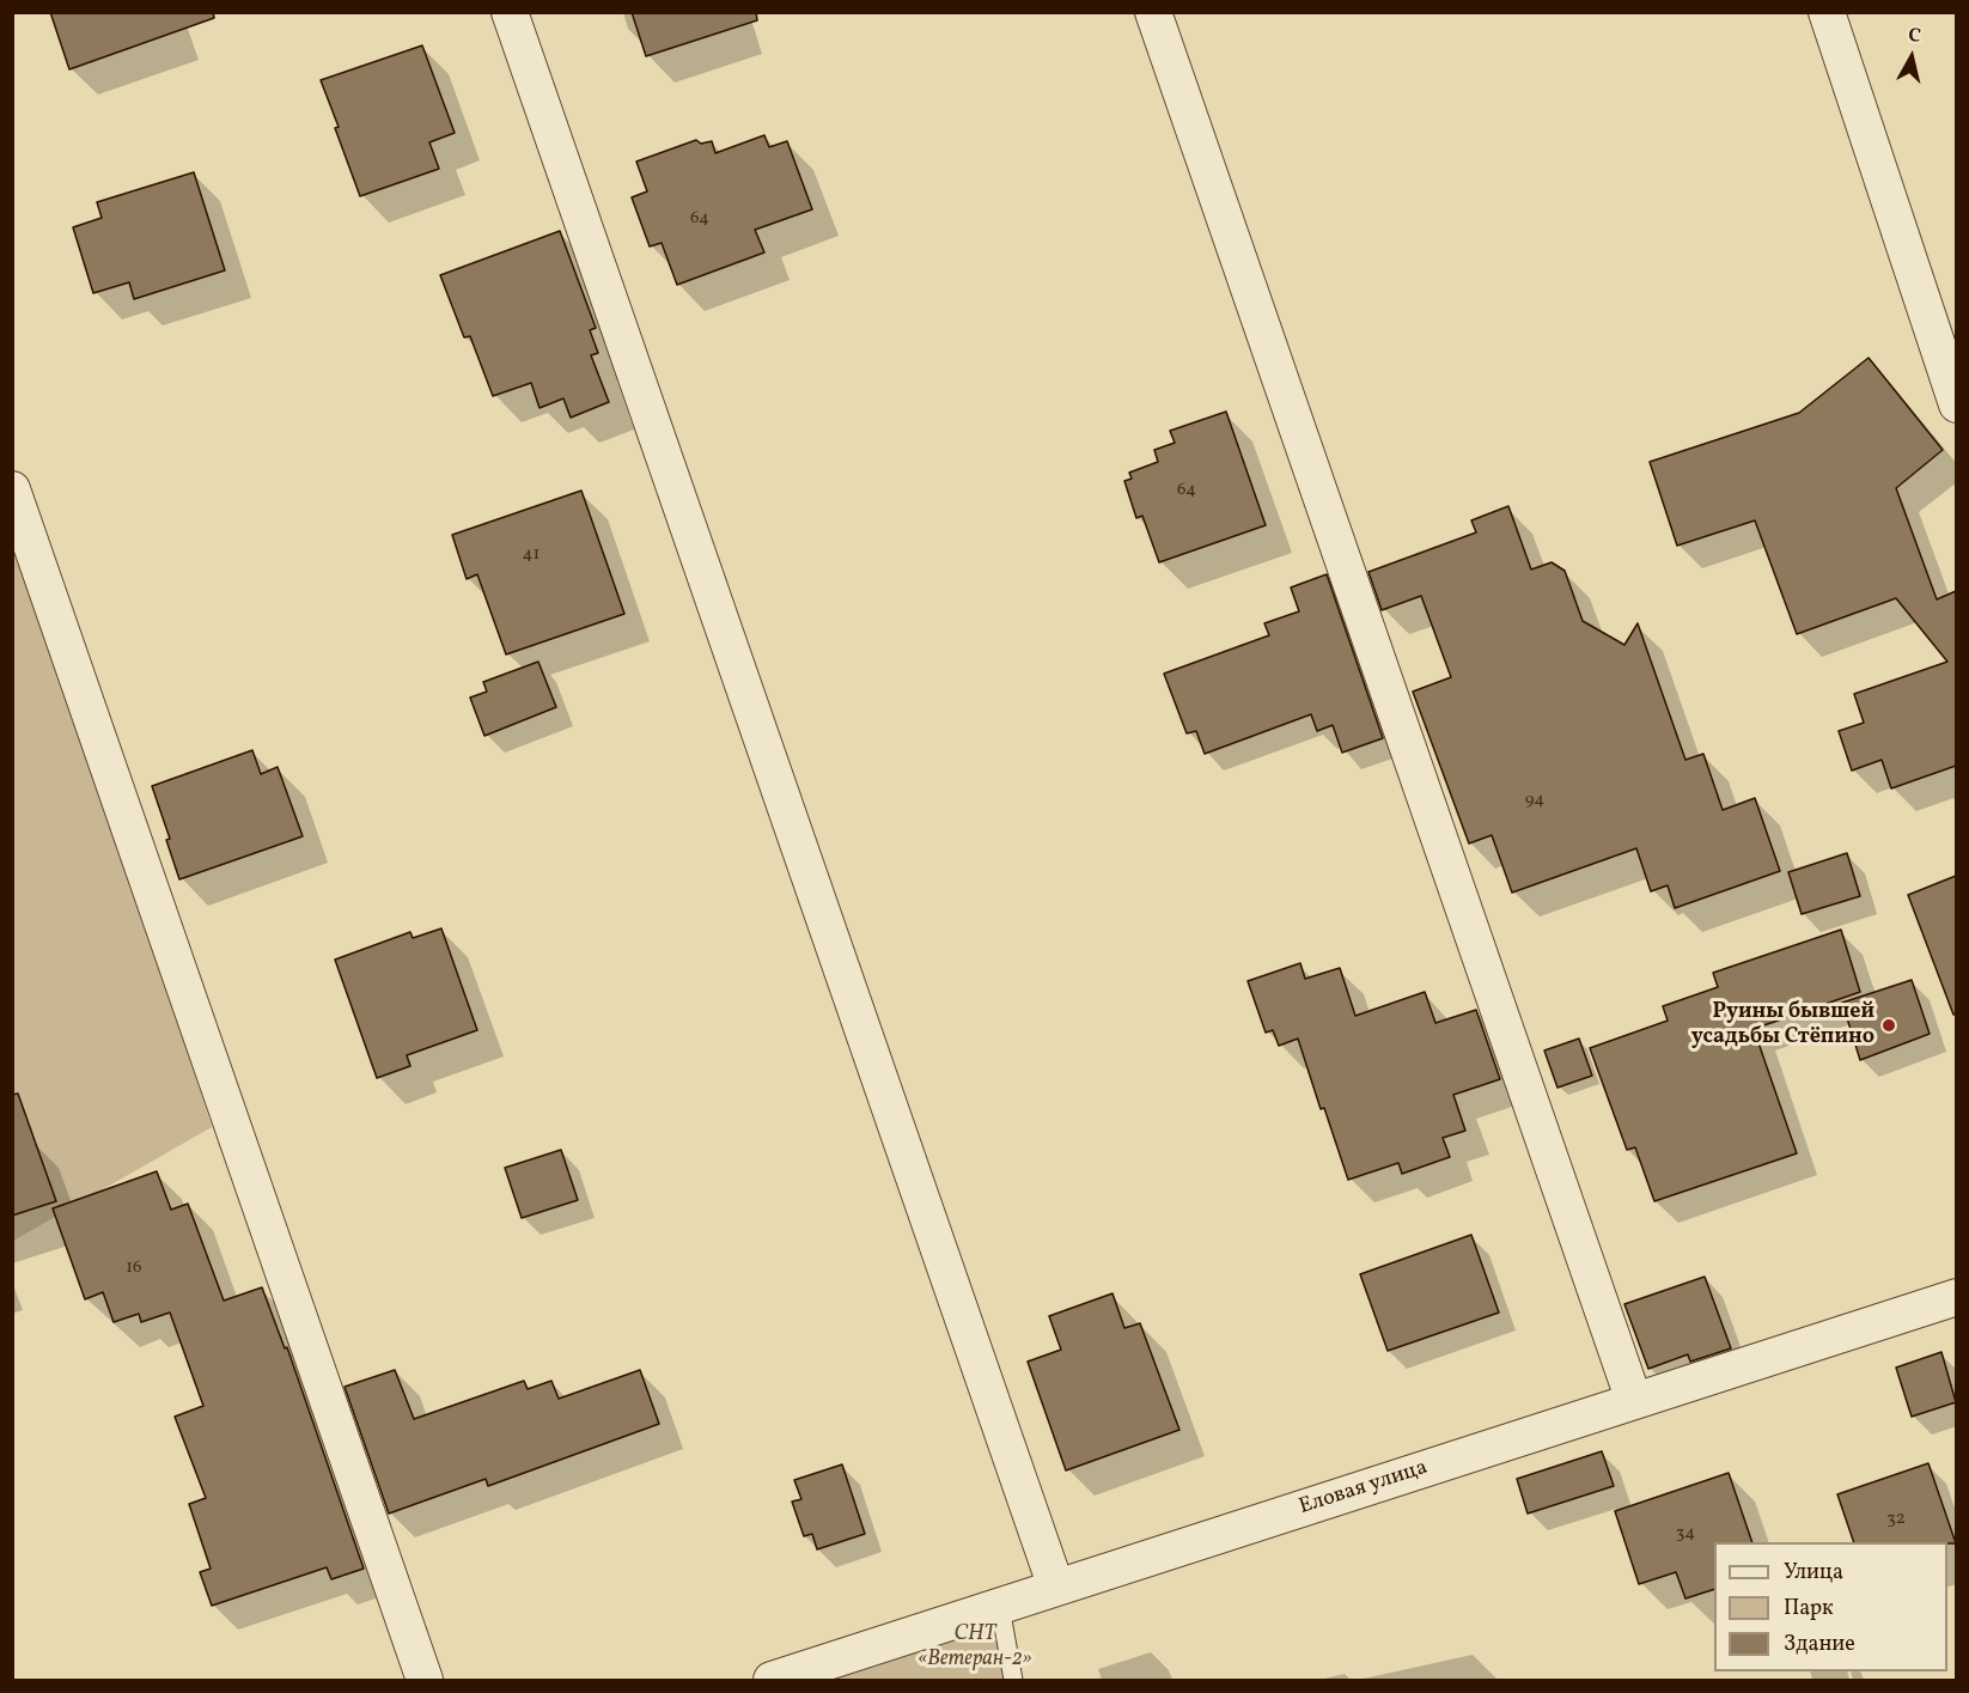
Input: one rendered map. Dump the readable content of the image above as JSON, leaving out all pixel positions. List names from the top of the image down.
{
  "streets": {
    "street": ["Еловая улица"]
  },
  "parks": ["СНТ «Ветеран-2»"],
  "places": ["Руины бывшей усадьбы Стёпино"],
  "house_numbers": [
    "64",
    "64",
    "41",
    "94",
    "16",
    "32",
    "34"
  ],
  "legend": ["Улица", "Парк", "Здание"],
  "north": "top"
}
